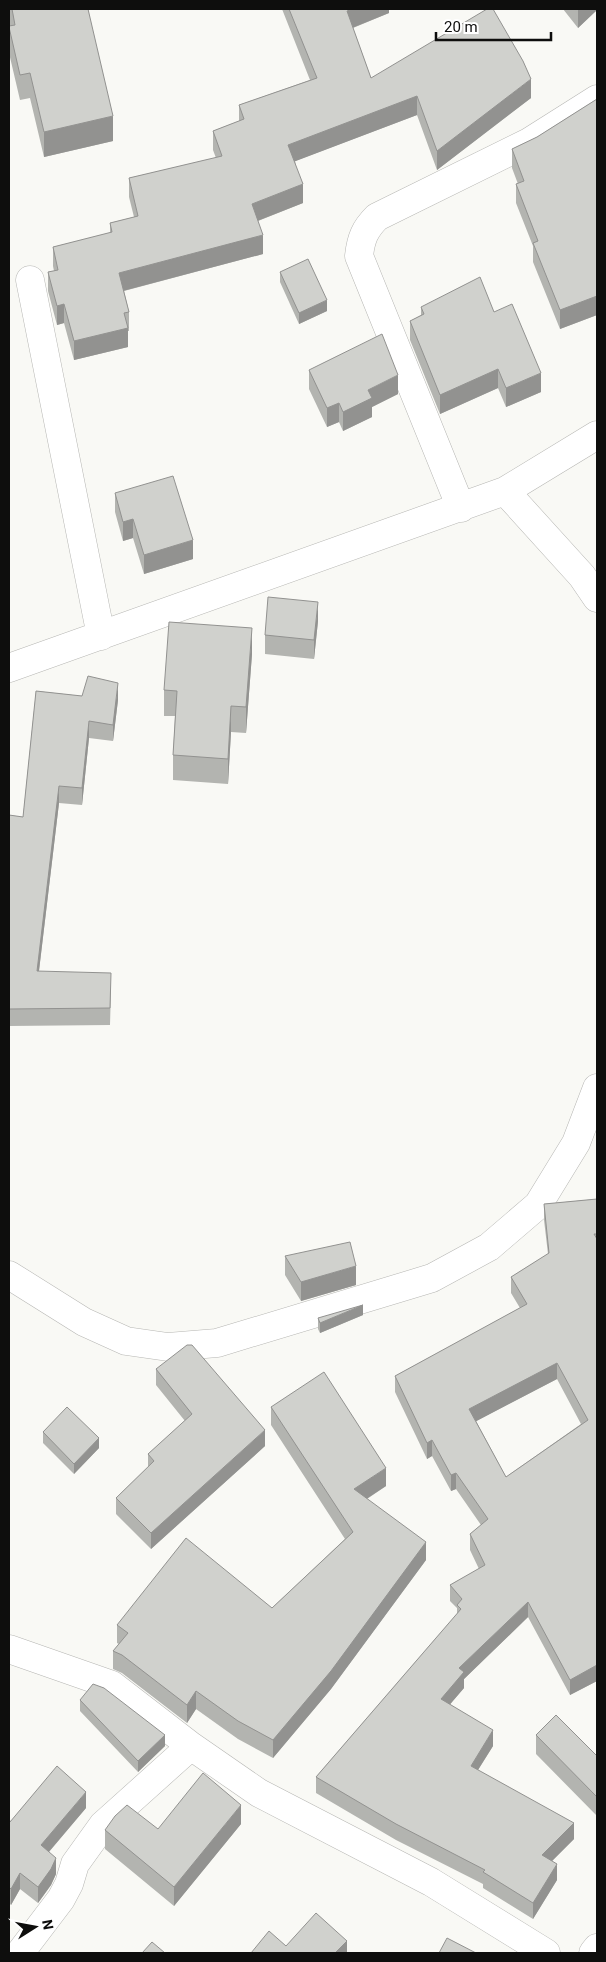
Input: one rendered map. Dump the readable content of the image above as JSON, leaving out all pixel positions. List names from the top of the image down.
{
  "scale_bar": "20 m",
  "north": "right"
}
